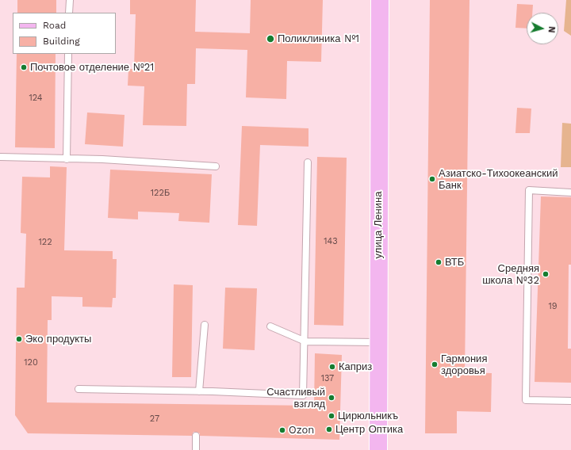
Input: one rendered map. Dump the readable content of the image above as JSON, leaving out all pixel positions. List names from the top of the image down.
{
  "streets": {
    "main road": ["улица Ленина"]
  },
  "places": [
    "Поликлиника №1",
    "Почтовое отделение №21",
    "Азиатско-Тихоокеанский Банк",
    "ВТБ",
    "Средняя школа №32",
    "Эко продукты",
    "Гармония здоровья",
    "Каприз",
    "Счастливый взгляд",
    "Цирюльникъ",
    "Центр Оптика",
    "Ozon"
  ],
  "house_numbers": [
    "124",
    "122Б",
    "143",
    "122",
    "19",
    "120",
    "137",
    "27"
  ],
  "legend": ["Road", "Building"],
  "north": "right"
}
